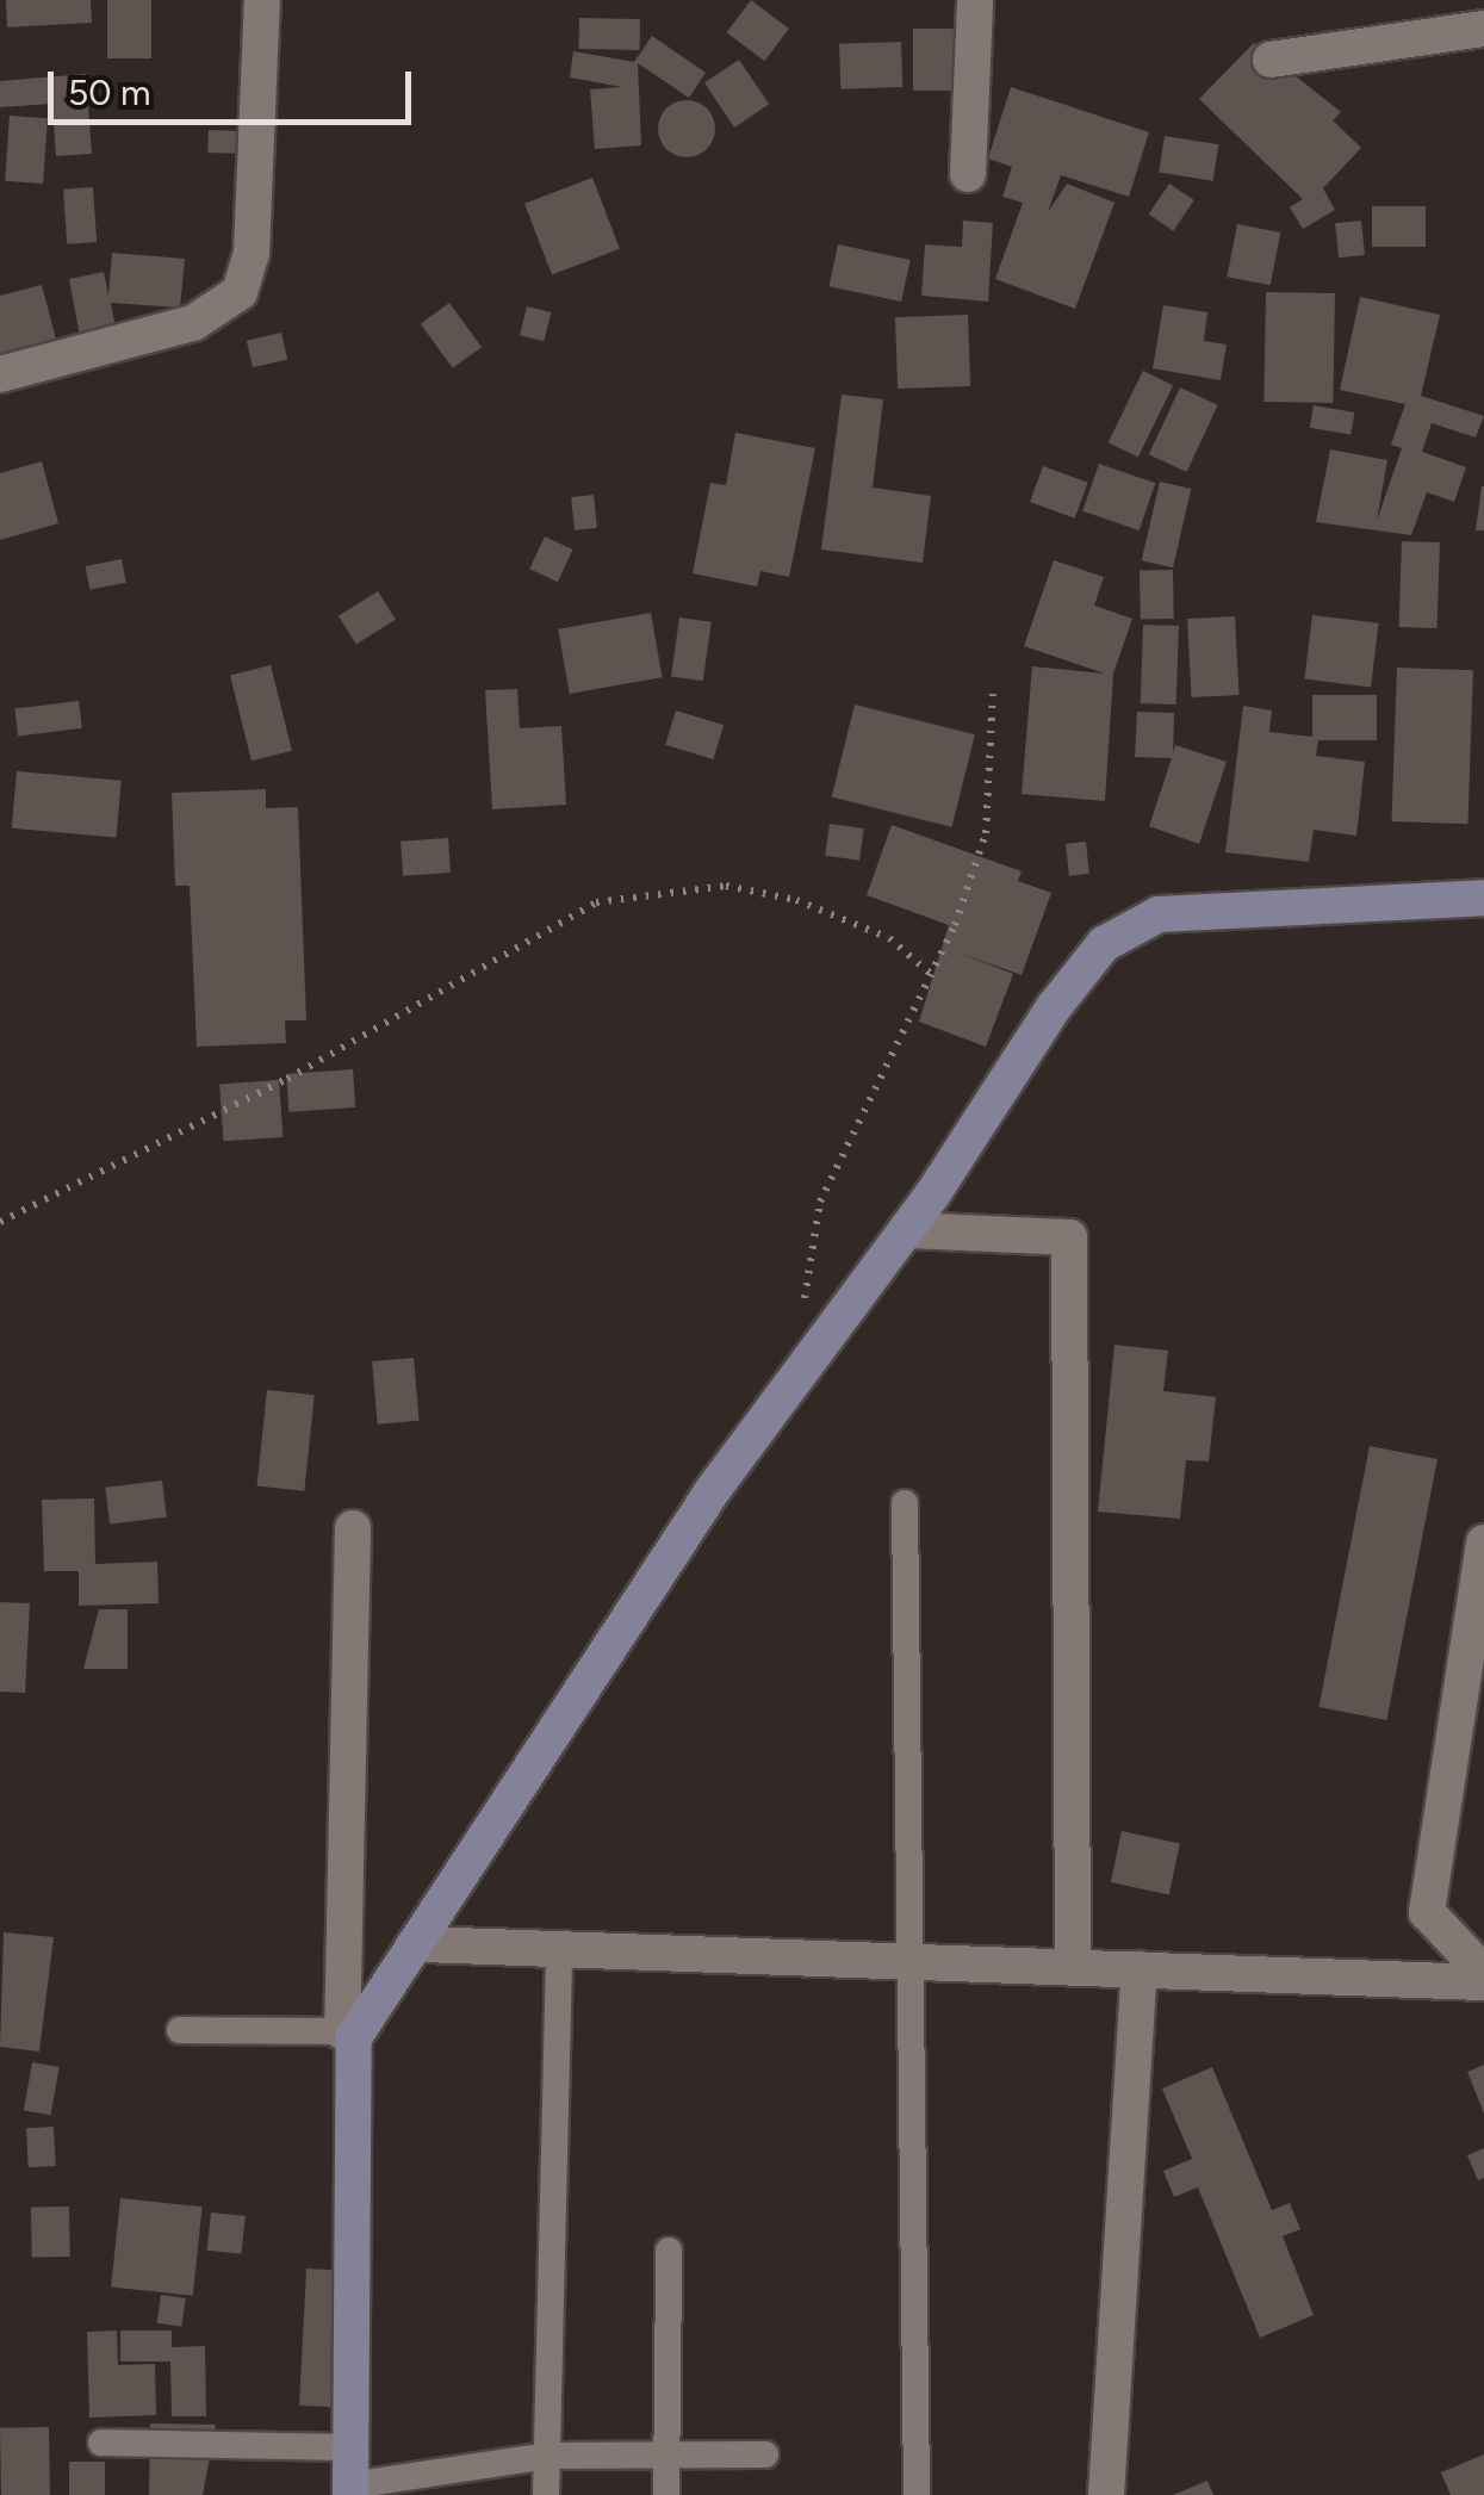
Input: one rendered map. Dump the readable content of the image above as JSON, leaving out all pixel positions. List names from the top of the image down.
{
  "scale_bar": "50 m"
}
